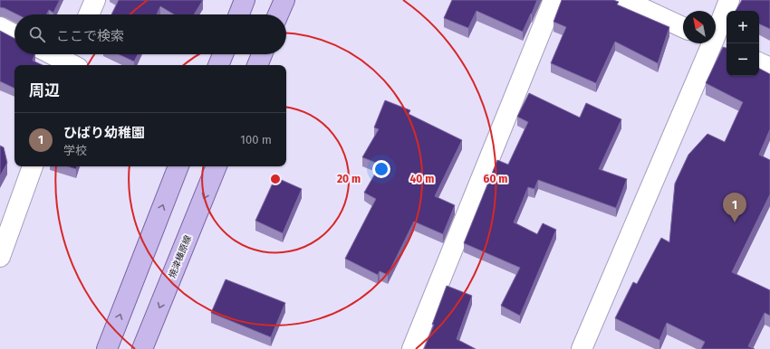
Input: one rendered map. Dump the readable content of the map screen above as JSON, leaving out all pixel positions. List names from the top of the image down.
{
  "streets": {
    "main road": ["焼津榛原線"]
  },
  "north": "top left",
  "page": {
    "map_buttons": ["+", "−"],
    "search": "ここで検索",
    "heading": "周辺",
    "list": [
      {
        "mark": "1",
        "name": "ひばり幼稚園",
        "note": "学校",
        "value": "100 m"
      }
    ],
    "pins": "1"
  },
  "rings": ["20 m", "40 m", "60 m"]
}
